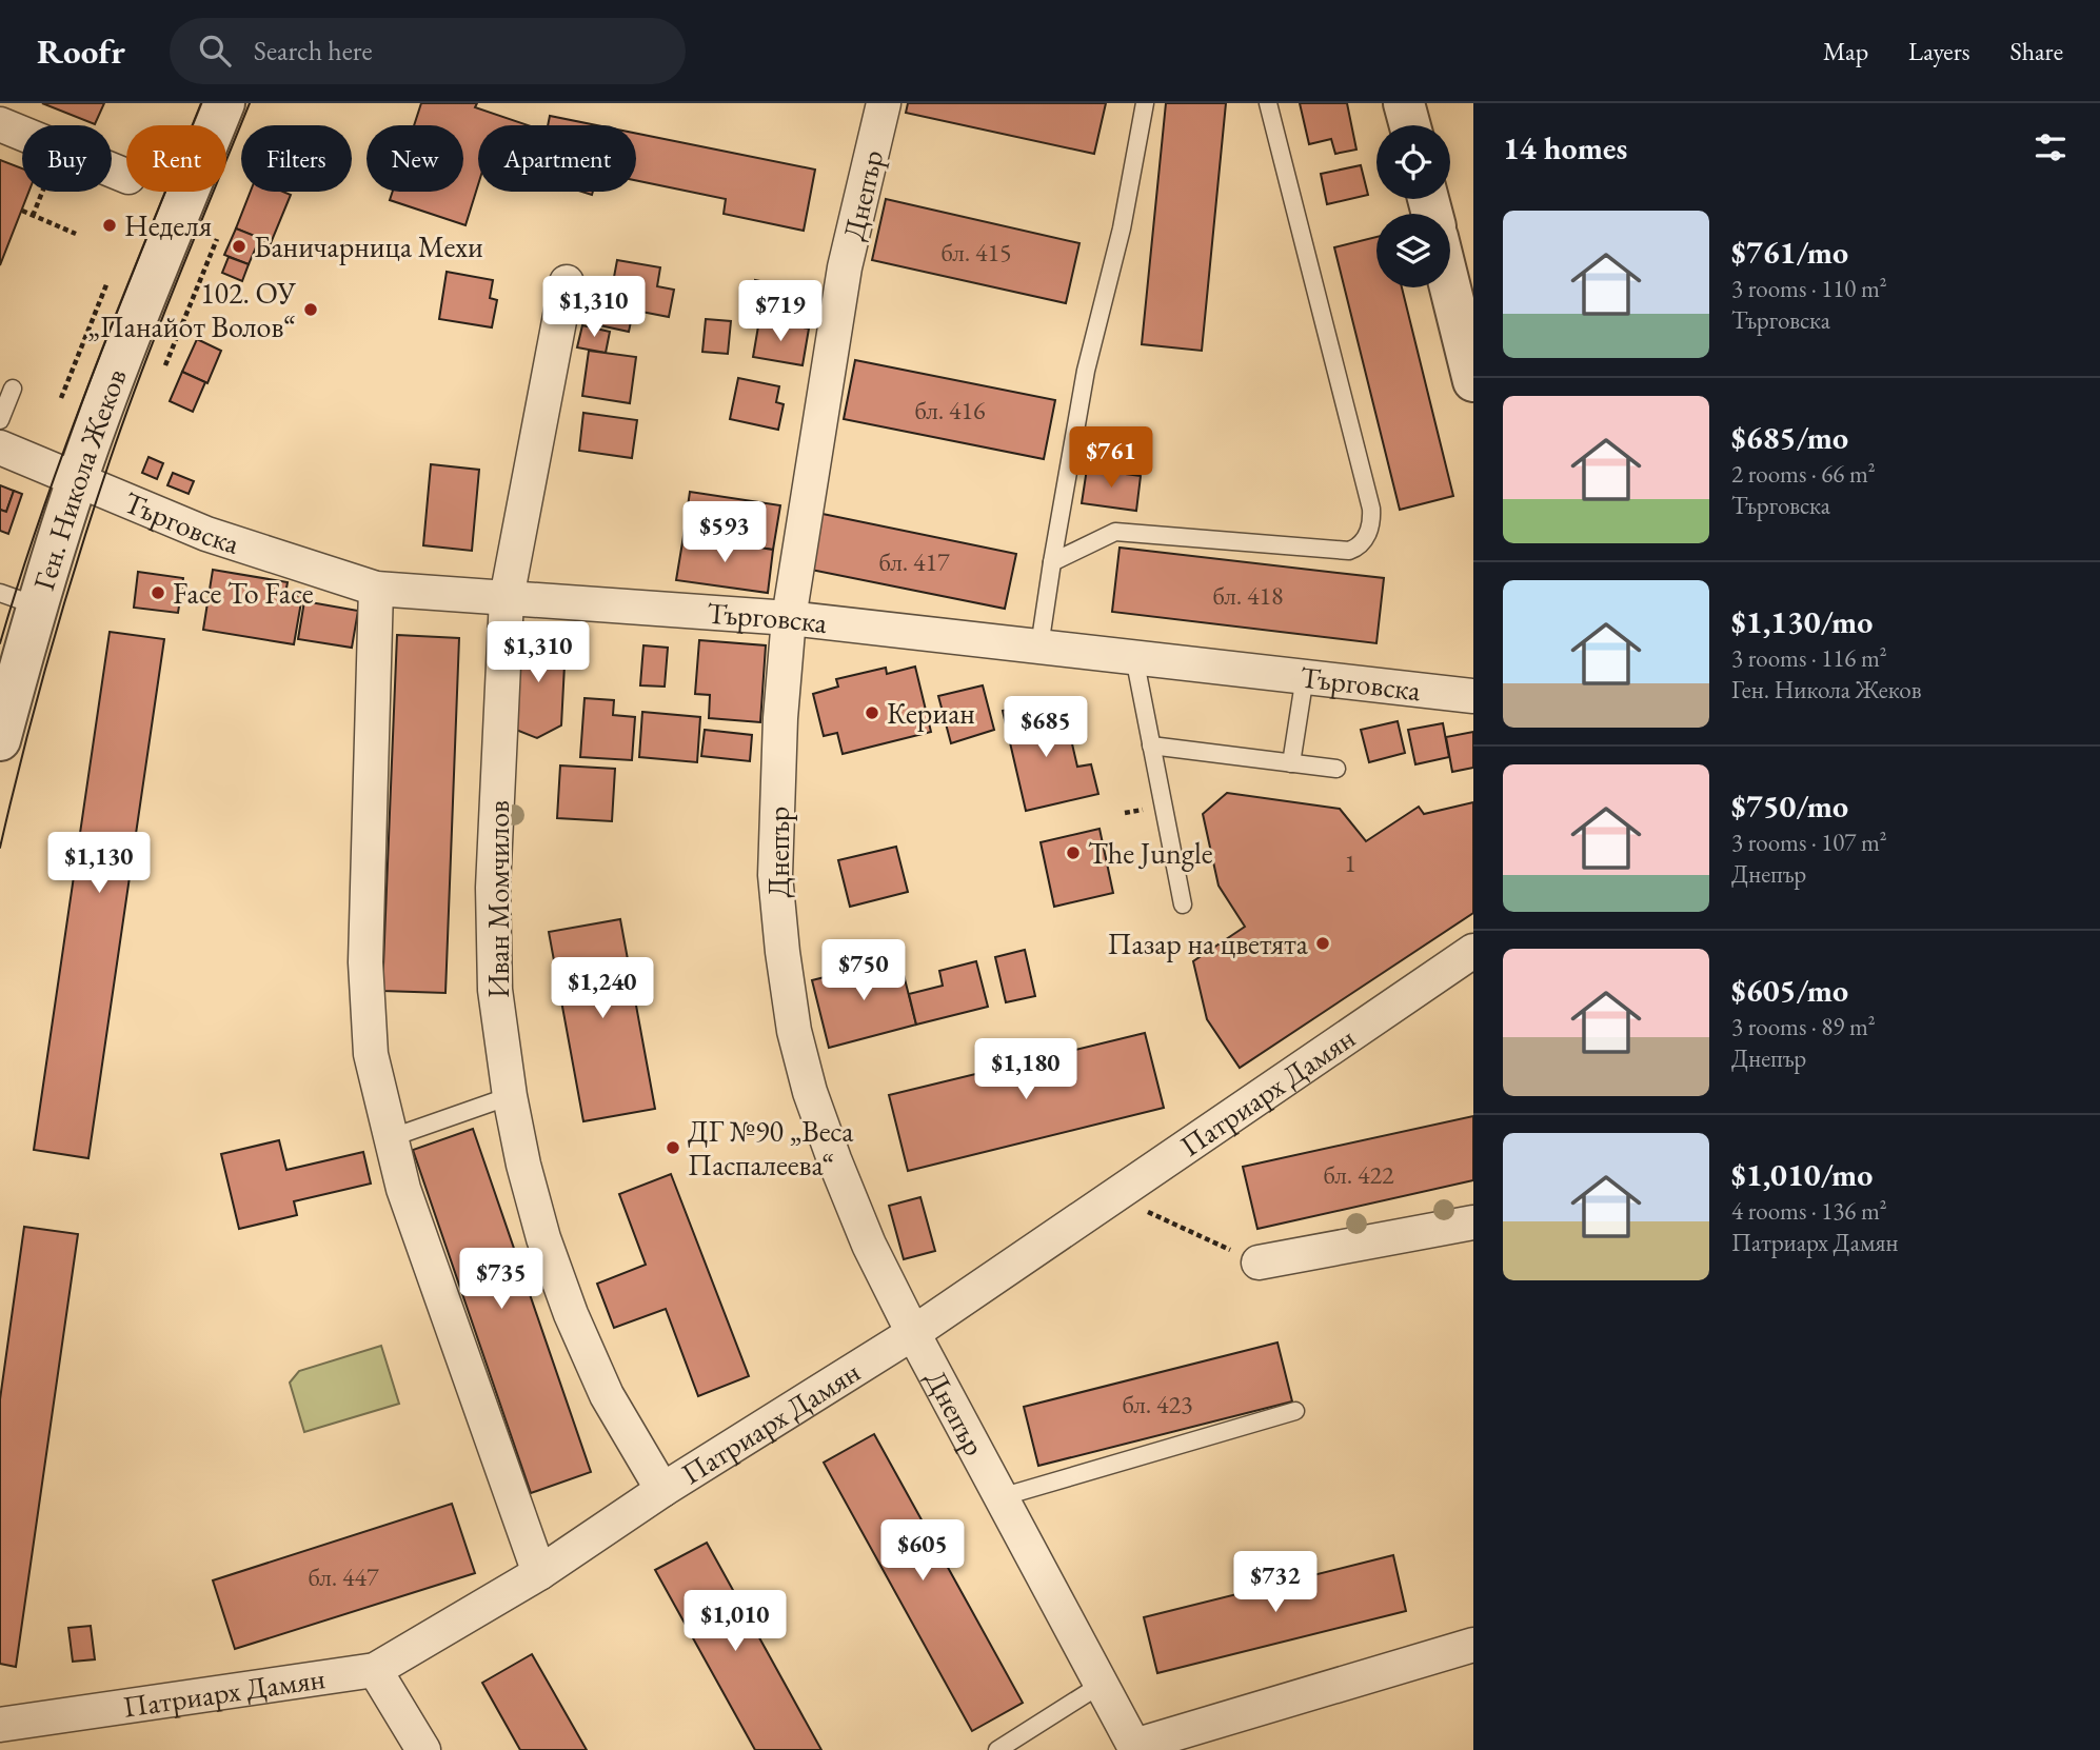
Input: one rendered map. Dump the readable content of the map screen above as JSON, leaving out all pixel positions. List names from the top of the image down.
{
  "streets": {
    "street": [
      "Днепър",
      "Ген. Никола Жеков",
      "Търговска",
      "Иван Момчилов",
      "Патриарх Дамян"
    ]
  },
  "crossings": [
    ["Днепър", "Търговска"],
    ["Днепър", "Патриарх Дамян"],
    ["Ген. Никола Жеков", "Търговска"],
    ["Търговска", "Иван Момчилов"],
    ["Иван Момчилов", "Патриарх Дамян"]
  ],
  "places": [
    "Неделя",
    "Баничарница Мехи",
    "102. ОУ „Панайот Волов“",
    "Face To Face",
    "Кериан",
    "The Jungle",
    "Пазар на цветята",
    "ДГ №90 „Веса Паспалеева“"
  ],
  "house_numbers": [
    "бл. 415",
    "бл. 416",
    "бл. 417",
    "бл. 418",
    "1",
    "бл. 422",
    "бл. 423",
    "бл. 447"
  ],
  "page": {
    "header": "Roofr",
    "search": "Search here",
    "nav": ["Map", "Layers", "Share"],
    "heading": "14 homes",
    "chip": [
      "Buy",
      "Rent",
      "Filters",
      "New",
      "Apartment"
    ],
    "list": [
      {
        "name": "$761/mo",
        "note": "3 rooms · 110 m² · Търговска"
      },
      {
        "name": "$685/mo",
        "note": "2 rooms · 66 m² · Търговска"
      },
      {
        "name": "$1,130/mo",
        "note": "3 rooms · 116 m² · Ген. Никола Жеков"
      },
      {
        "name": "$750/mo",
        "note": "3 rooms · 107 m² · Днепър"
      },
      {
        "name": "$605/mo",
        "note": "3 rooms · 89 m² · Днепър"
      },
      {
        "name": "$1,010/mo",
        "note": "4 rooms · 136 m² · Патриарх Дамян"
      }
    ],
    "price": [
      "$1,310",
      "$719",
      "$761",
      "$593",
      "$1,310",
      "$685",
      "$1,130",
      "$750",
      "$1,240",
      "$1,180",
      "$735",
      "$605",
      "$732",
      "$1,010"
    ]
  }
}
